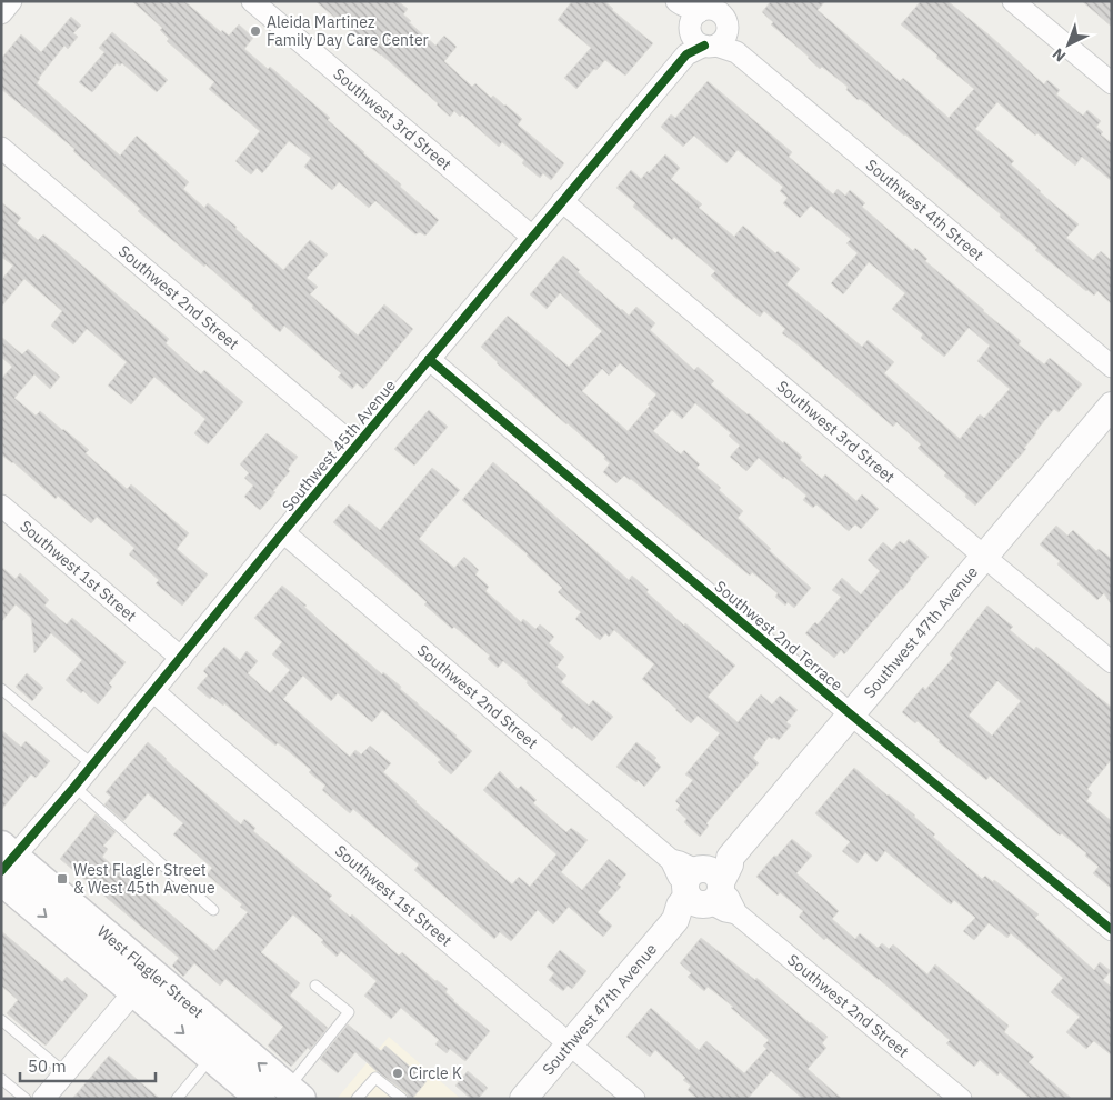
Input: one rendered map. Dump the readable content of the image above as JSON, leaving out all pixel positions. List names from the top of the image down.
{
  "streets": {
    "main road": ["West Flagler Street"],
    "street": [
      "Southwest 3rd Street",
      "Southwest 4th Street",
      "Southwest 2nd Street",
      "Southwest 45th Avenue",
      "Southwest 1st Street",
      "Southwest 47th Avenue",
      "Southwest 2nd Terrace"
    ]
  },
  "crossings": [
    ["Southwest 3rd Street", "Southwest 45th Avenue"],
    ["Southwest 3rd Street", "Southwest 47th Avenue"],
    ["Southwest 4th Street", "Southwest 45th Avenue"],
    ["Southwest 2nd Street", "Southwest 45th Avenue"],
    ["Southwest 2nd Street", "Southwest 47th Avenue"],
    ["Southwest 45th Avenue", "Southwest 1st Street"],
    ["Southwest 45th Avenue", "Southwest 2nd Terrace"],
    ["Southwest 45th Avenue", "West Flagler Street"],
    ["Southwest 1st Street", "Southwest 47th Avenue"],
    ["Southwest 47th Avenue", "Southwest 2nd Terrace"]
  ],
  "places": {
    "other": ["Aleida Martinez Family Day Care Center", "Circle K"],
    "transit": ["West Flagler Street & West 45th Avenue"]
  },
  "scale_bar": "50 m",
  "north": "bottom left"
}
